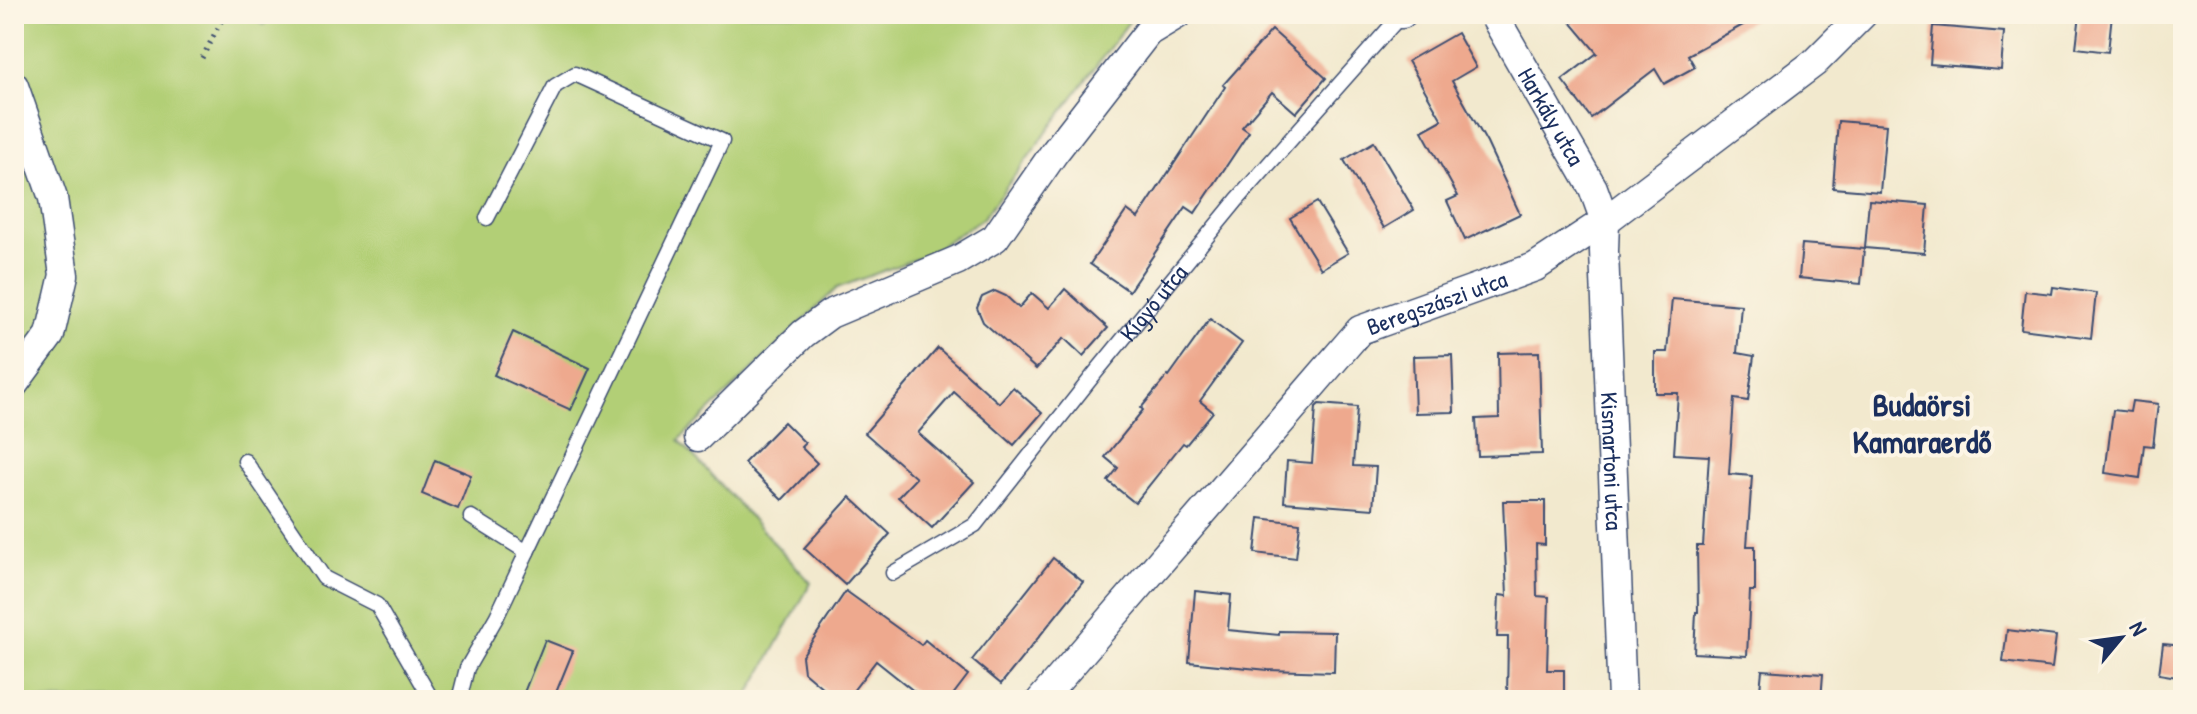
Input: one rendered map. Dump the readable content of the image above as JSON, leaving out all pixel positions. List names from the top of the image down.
{
  "streets": {
    "street": ["Harkály utca", "Beregszászi utca", "Kismartoni utca"],
    "lane": ["Kígyó utca"]
  },
  "crossings": [
    ["Harkály utca", "Beregszászi utca"],
    ["Harkály utca", "Kismartoni utca"],
    ["Beregszászi utca", "Kismartoni utca"]
  ],
  "districts": ["Budaörsi Kamaraerdő"],
  "north": "top right"
}
